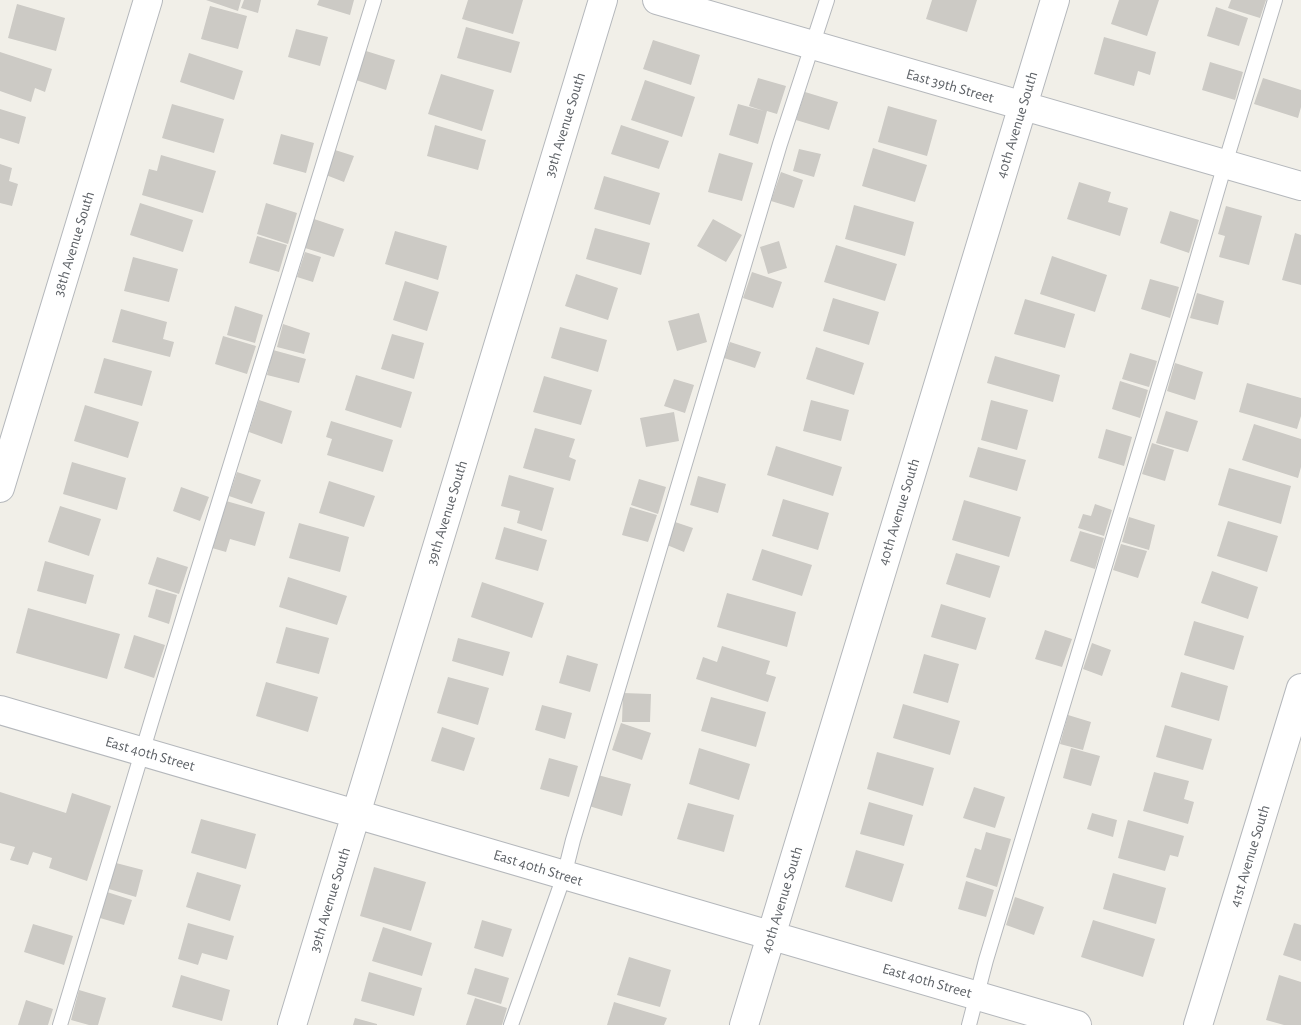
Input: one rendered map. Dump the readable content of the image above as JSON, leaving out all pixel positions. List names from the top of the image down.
{
  "streets": {
    "street": [
      "East 39th Street",
      "39th Avenue South",
      "40th Avenue South",
      "38th Avenue South",
      "East 40th Street",
      "41st Avenue South"
    ]
  },
  "crossings": [
    ["East 39th Street", "40th Avenue South"],
    ["39th Avenue South", "East 40th Street"],
    ["40th Avenue South", "East 40th Street"]
  ]
}
